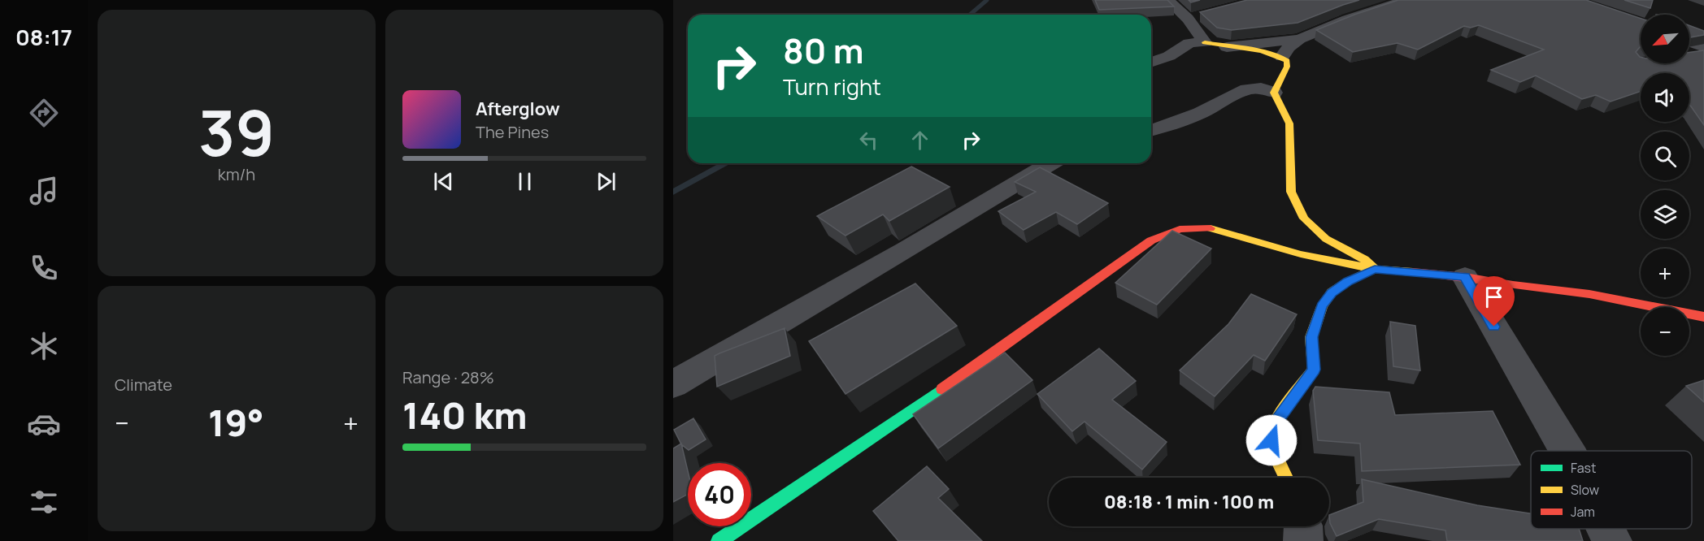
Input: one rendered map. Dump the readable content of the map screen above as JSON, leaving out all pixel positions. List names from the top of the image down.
{
  "legend": ["Fast", "Slow", "Jam"],
  "north": "bottom left",
  "page": {
    "tabs": "08:17",
    "tile": [
      ["39", "km/h"],
      "Climate",
      ["Range · 28%", "140 km"]
    ],
    "map_buttons": ["+", "−"],
    "turn": ["80 m", "Turn right"],
    "song": ["Afterglow", "The Pines"],
    "heat": ["−", "19°", "+"],
    "limit": "40",
    "trip": "08:18 · 1 min · 100 m"
  }
}
